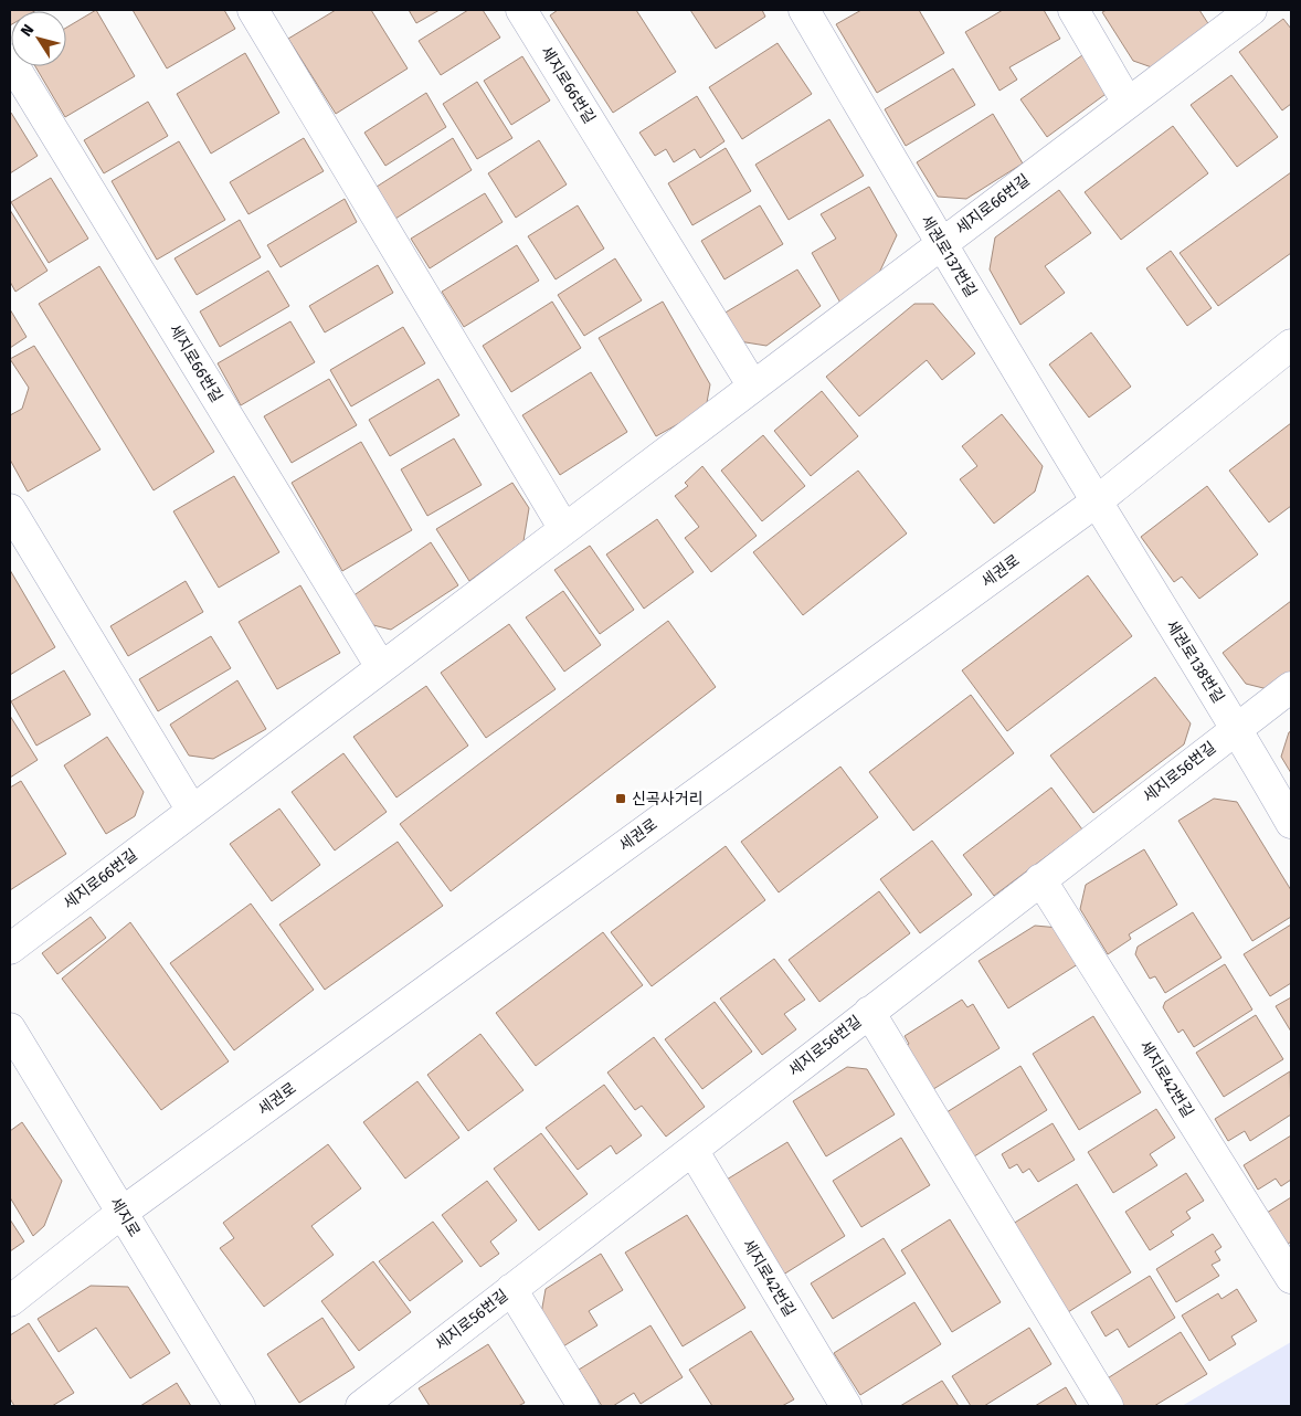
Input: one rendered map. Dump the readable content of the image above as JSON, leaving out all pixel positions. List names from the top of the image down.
{
  "streets": {
    "street": [
      "세지로66번길",
      "세권로137번길",
      "세권로",
      "세권로138번길",
      "세지로56번길",
      "세지로42번길",
      "세지로"
    ]
  },
  "crossings": [
    ["세지로66번길", "세권로137번길"],
    ["세권로137번길", "세권로"],
    ["세권로137번길", "세권로138번길"],
    ["세권로", "세권로138번길"],
    ["세권로", "세지로"],
    ["세권로138번길", "세지로56번길"],
    ["세지로56번길", "세지로42번길"]
  ],
  "places": {
    "transit": ["신곡사거리"]
  },
  "north": "top left"
}
